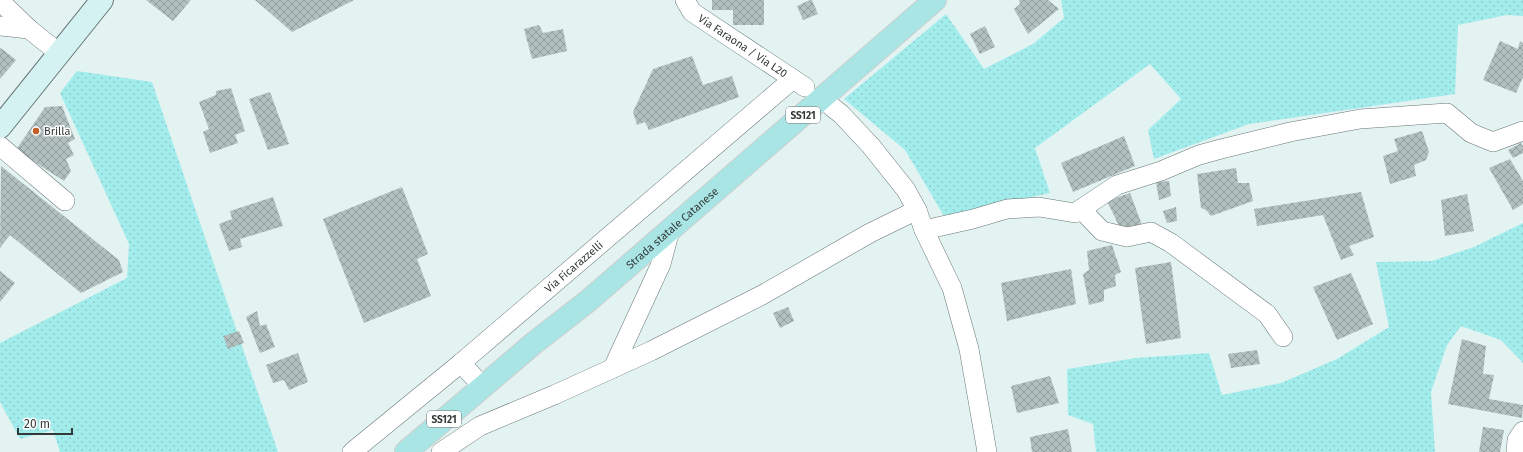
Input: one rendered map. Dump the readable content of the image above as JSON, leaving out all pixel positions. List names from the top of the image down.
{
  "streets": {
    "main road": ["SS121", "Strada statale Catanese"],
    "street": ["Via Faraona / Via L20", "Via Ficarazzelli"]
  },
  "crossings": [
    ["Via Faraona / Via L20", "Via Ficarazzelli"]
  ],
  "places": ["Brilla"],
  "scale_bar": "20 m"
}
